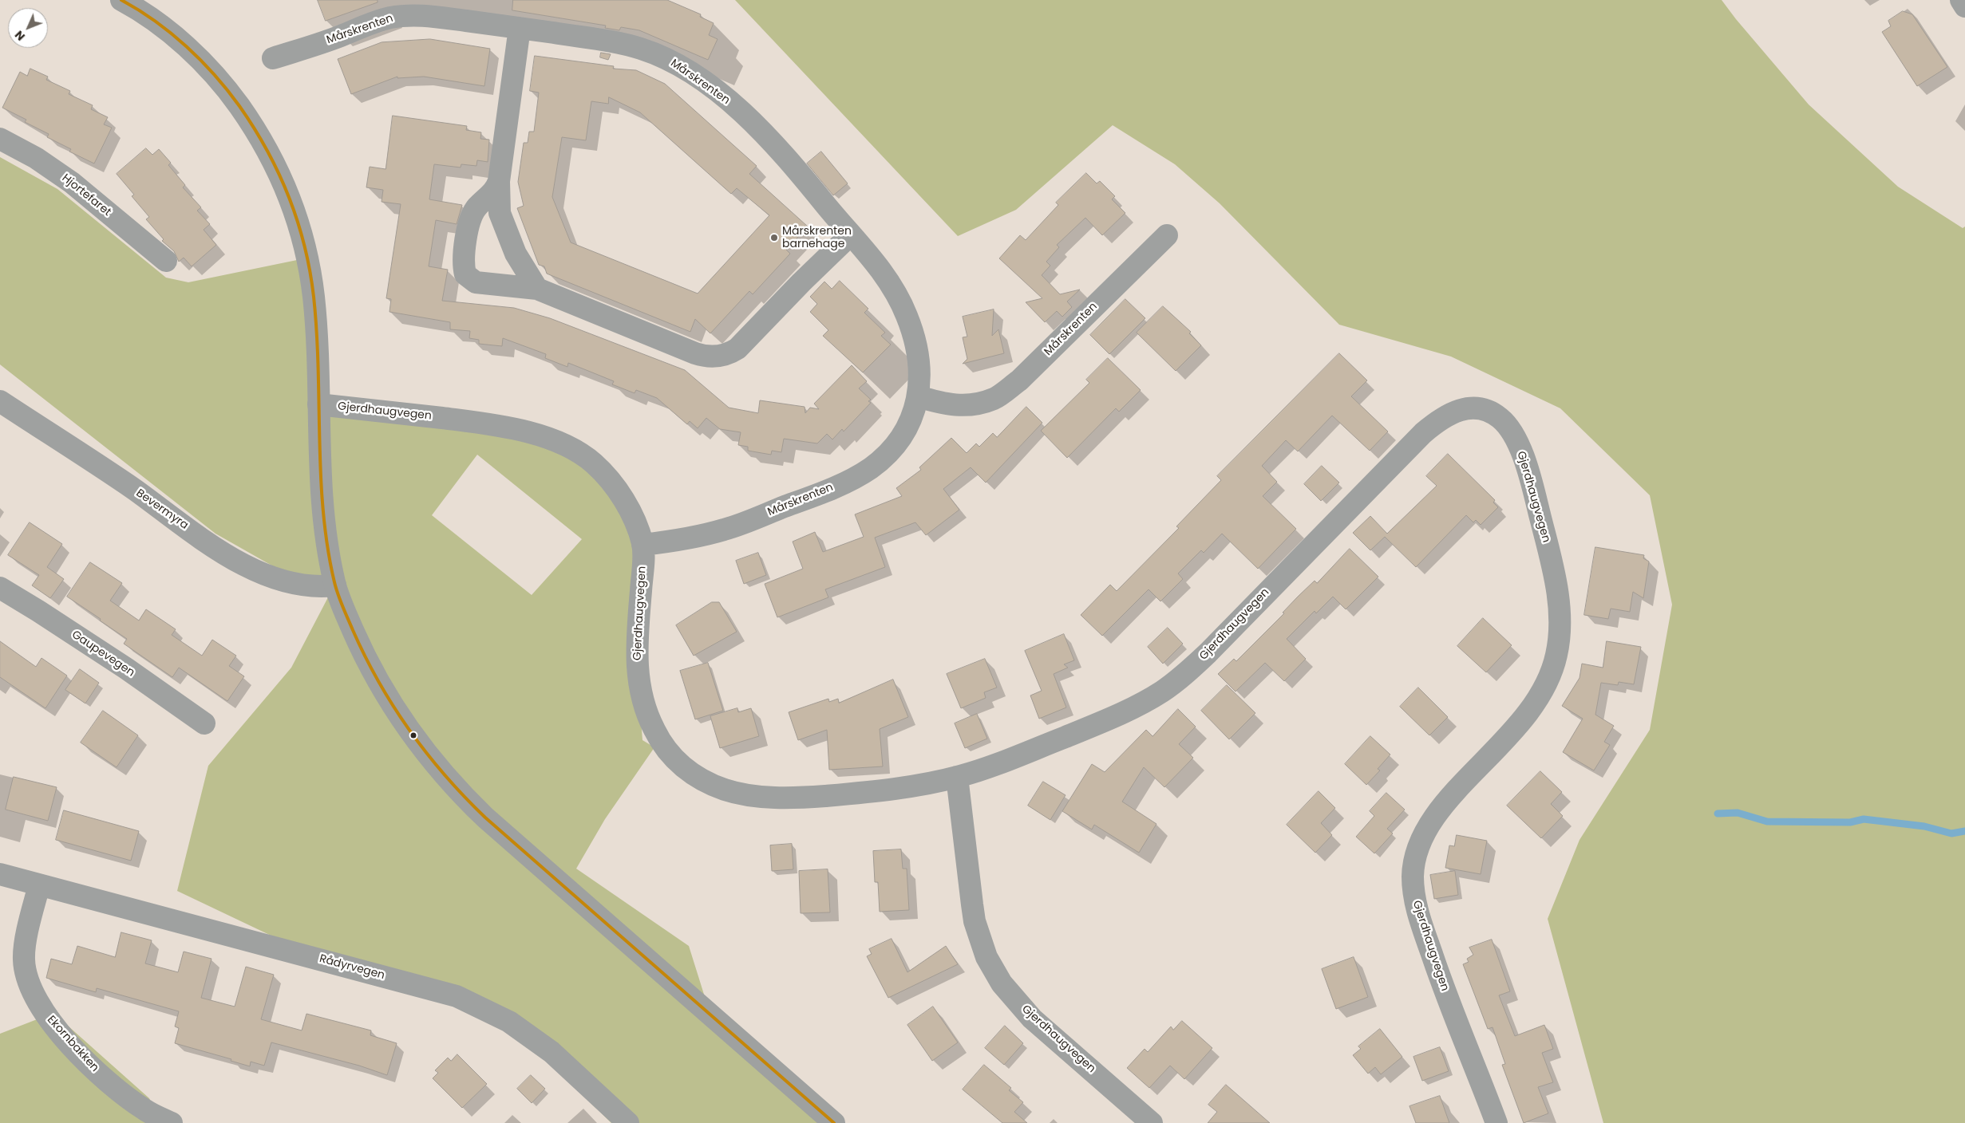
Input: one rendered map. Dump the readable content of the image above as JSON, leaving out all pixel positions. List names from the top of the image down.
{
  "streets": {
    "street": [
      "Mårskrenten",
      "Hjortefaret",
      "Gjerdhaugvegen",
      "Bevermyra",
      "Gaupevegen",
      "Rådyrvegen",
      "Ekornbakken"
    ]
  },
  "crossings": [
    ["Mårskrenten", "Gjerdhaugvegen"],
    ["Rådyrvegen", "Ekornbakken"]
  ],
  "places": ["Mårskrenten barnehage"],
  "north": "bottom left"
}
